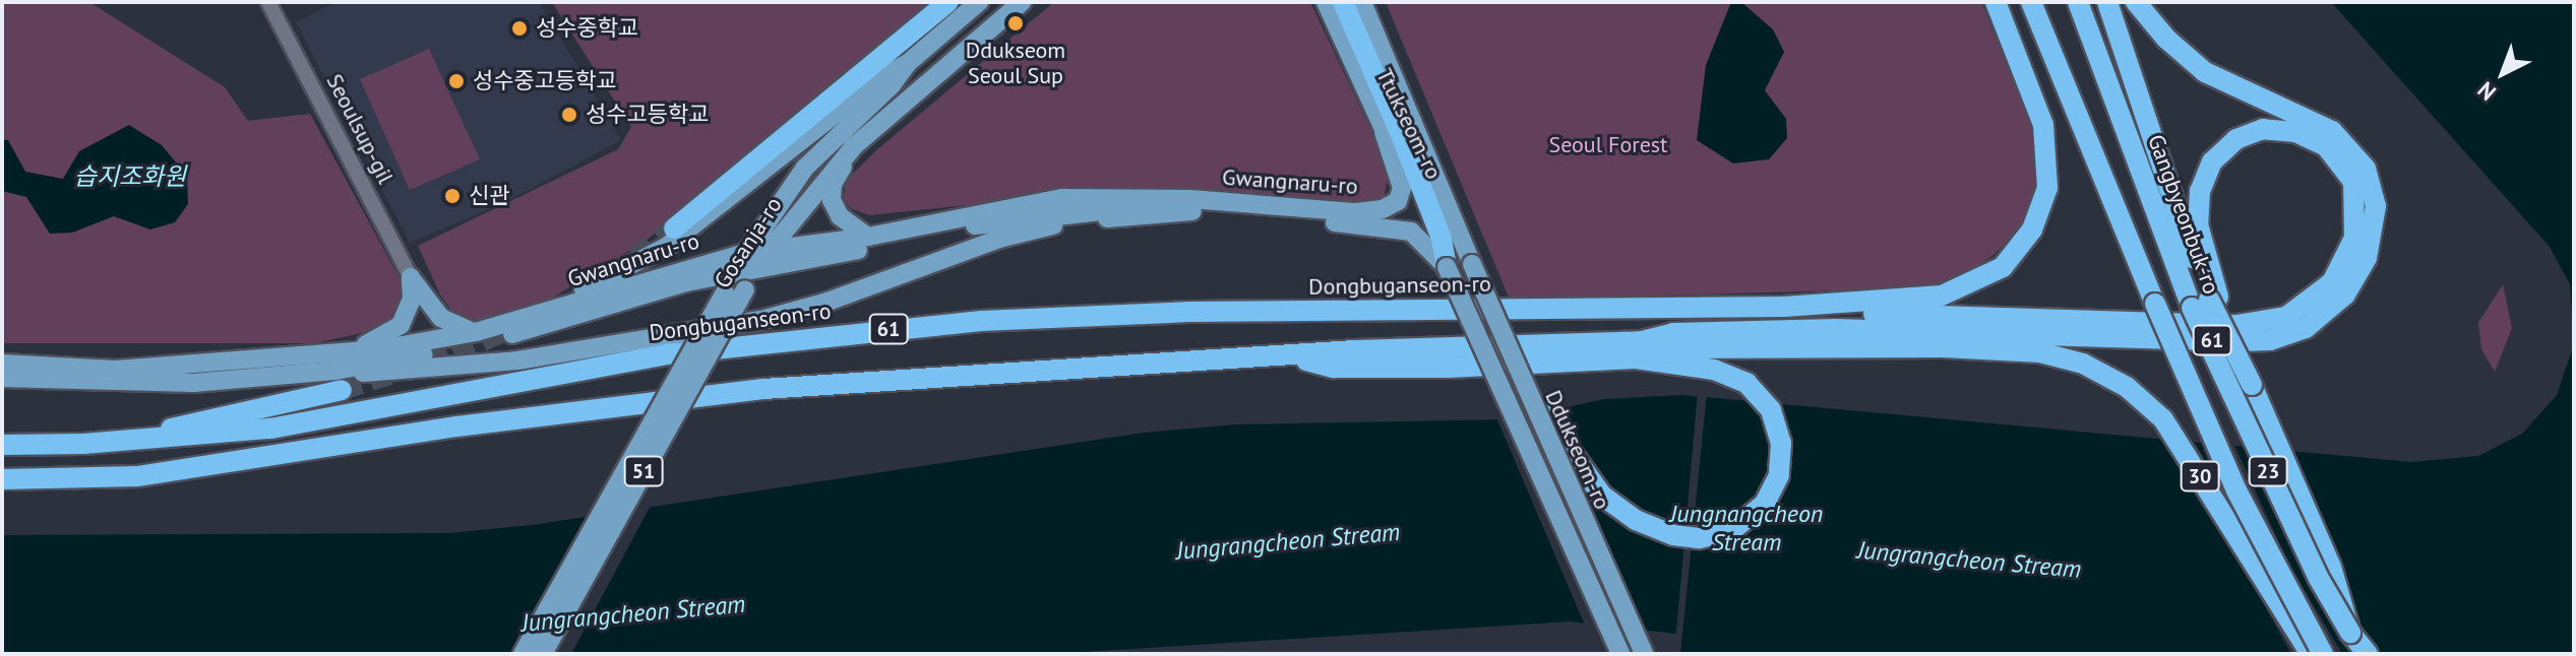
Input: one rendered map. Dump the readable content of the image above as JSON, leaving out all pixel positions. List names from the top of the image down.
{
  "streets": {
    "highway": [
      "Gangbyeonbuk-ro",
      "Dongbuganseon-ro",
      "61",
      "23",
      "30"
    ],
    "main road": [
      "Ttukseom-ro",
      "Gwangnaru-ro",
      "Gosanja-ro",
      "Ddukseom-ro",
      "51"
    ],
    "street": ["Seoulsup-gil"]
  },
  "crossings": [
    ["Ttukseom-ro", "Gwangnaru-ro"],
    ["Ttukseom-ro", "Ddukseom-ro"],
    ["Gwangnaru-ro", "Gosanja-ro"],
    ["Gwangnaru-ro", "Ddukseom-ro"],
    ["Dongbuganseon-ro", "61"],
    ["61", "30"]
  ],
  "water": ["습지조화원", "Jungnangcheon Stream", "Jungrangcheon Stream"],
  "parks": ["Seoul Forest"],
  "places": [
    "Ddukseom Seoul Sup",
    "성수중학교",
    "성수중고등학교",
    "성수고등학교",
    "신관"
  ],
  "north": "bottom left"
}
